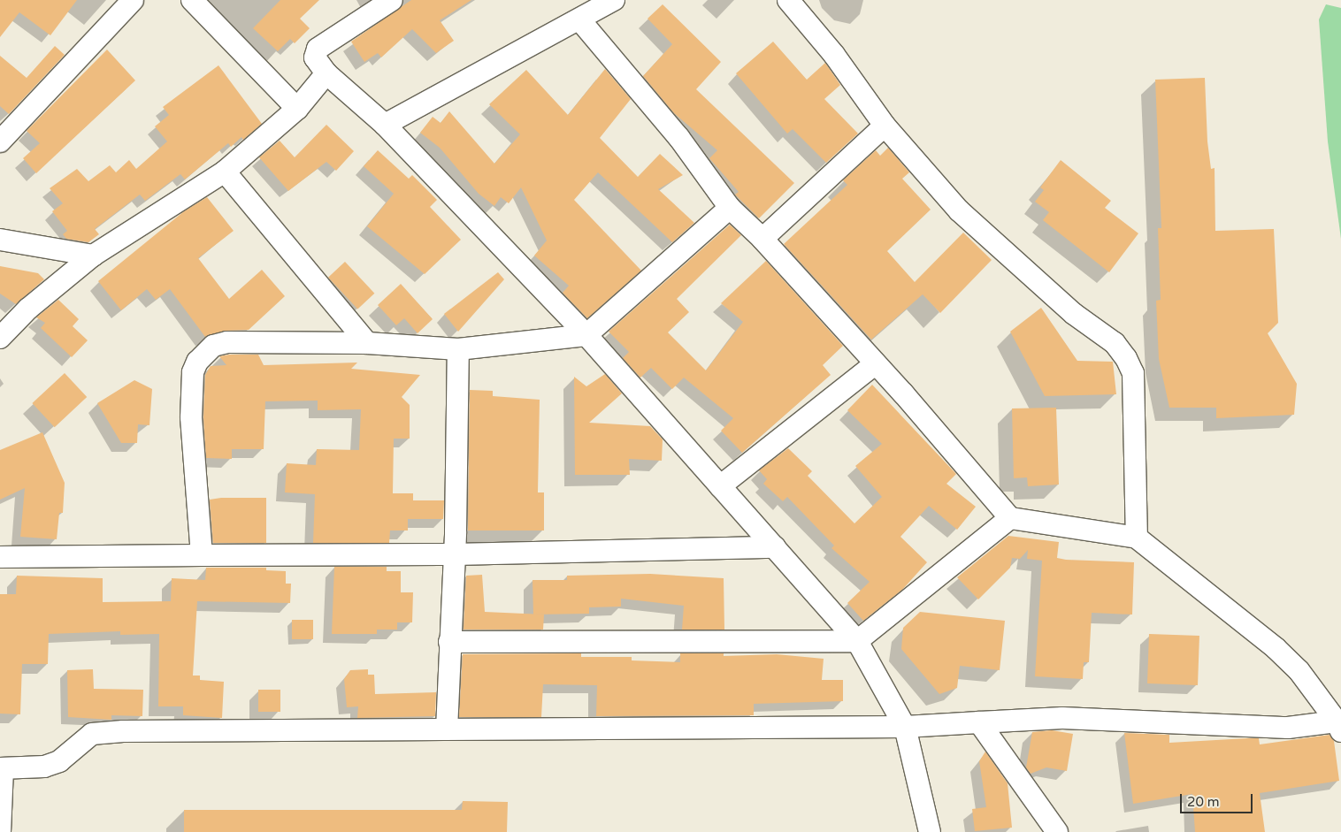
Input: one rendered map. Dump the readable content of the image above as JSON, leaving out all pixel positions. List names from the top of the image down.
{
  "scale_bar": "20 m"
}
